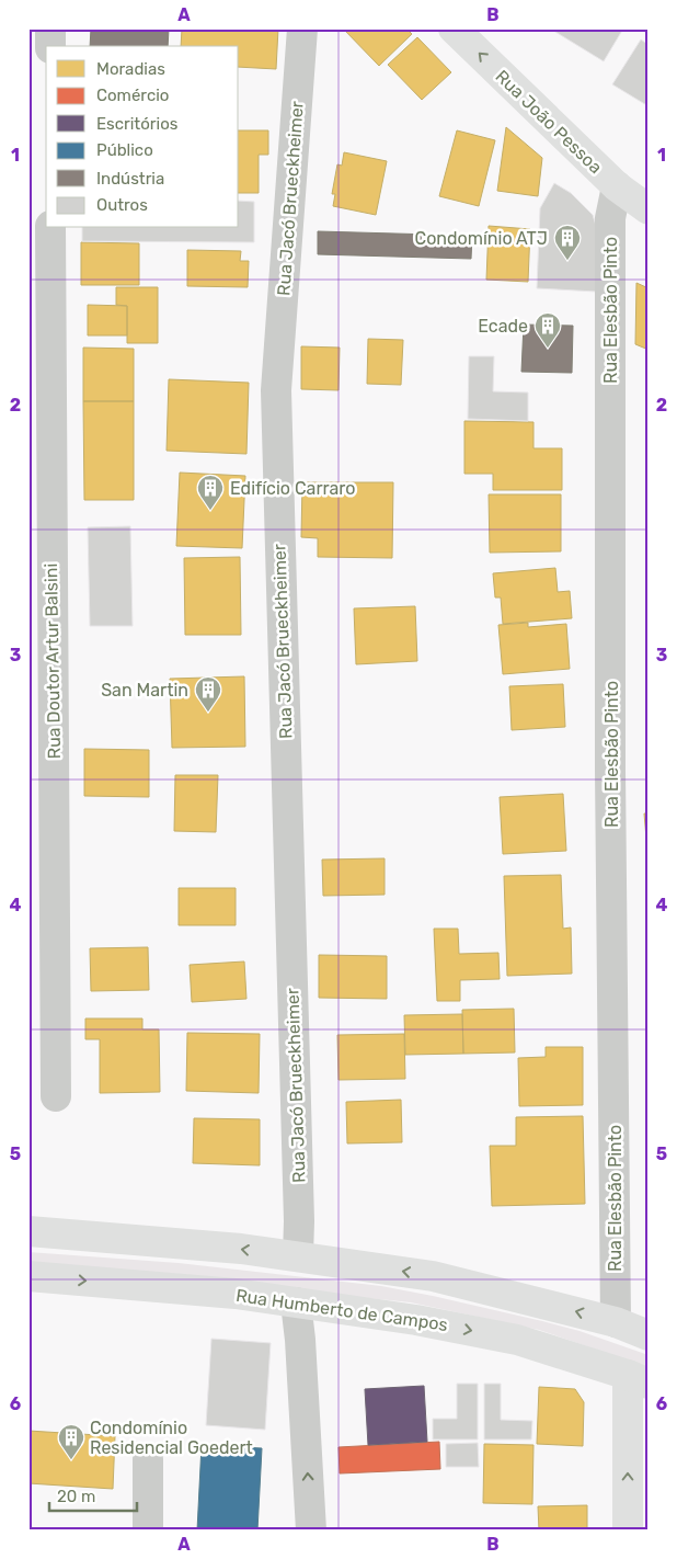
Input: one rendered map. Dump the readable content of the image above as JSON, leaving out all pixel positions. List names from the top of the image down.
{
  "streets": {
    "main road": ["Rua João Pessoa", "Rua Humberto de Campos"],
    "street": ["Rua Jacó Brueckheimer", "Rua Elesbão Pinto", "Rua Doutor Artur Balsini"]
  },
  "crossings": [
    ["Rua João Pessoa", "Rua Elesbão Pinto"]
  ],
  "one_way": ["Rua João Pessoa"],
  "places": {
    "building": [
      "Condomínio ATJ",
      "Ecade",
      "Edifício Carraro",
      "San Martin",
      "Condomínio Residencial Goedert"
    ]
  },
  "legend": [
    "Moradias",
    "Comércio",
    "Escritórios",
    "Público",
    "Indústria",
    "Outros"
  ],
  "scale_bar": "20 m",
  "grid": {
    "columns": ["A", "B"],
    "rows": [
      "1",
      "2",
      "3",
      "4",
      "5",
      "6"
    ]
  }
}
